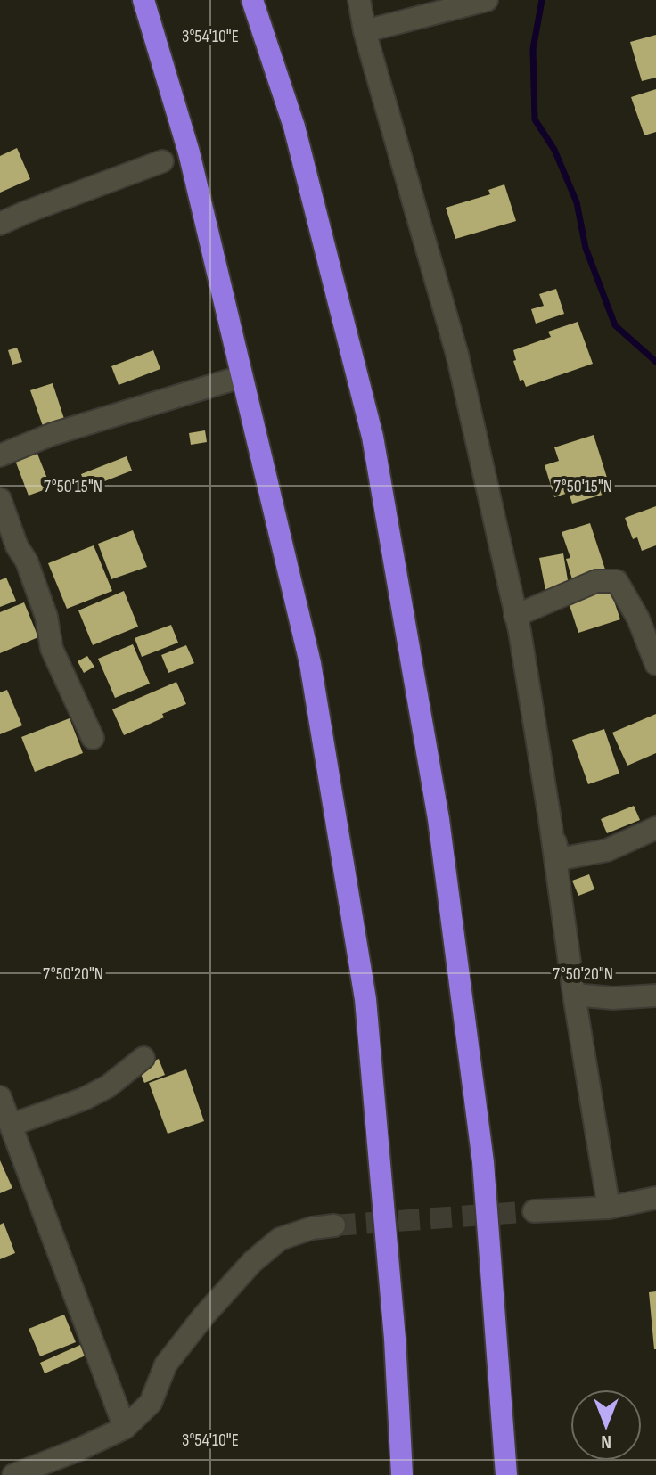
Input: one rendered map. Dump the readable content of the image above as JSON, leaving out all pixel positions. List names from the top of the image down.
{
  "north": "bottom",
  "coordinates": ["3°54'10\"E", "7°50'15\"N", "7°50'20\"N"]
}
